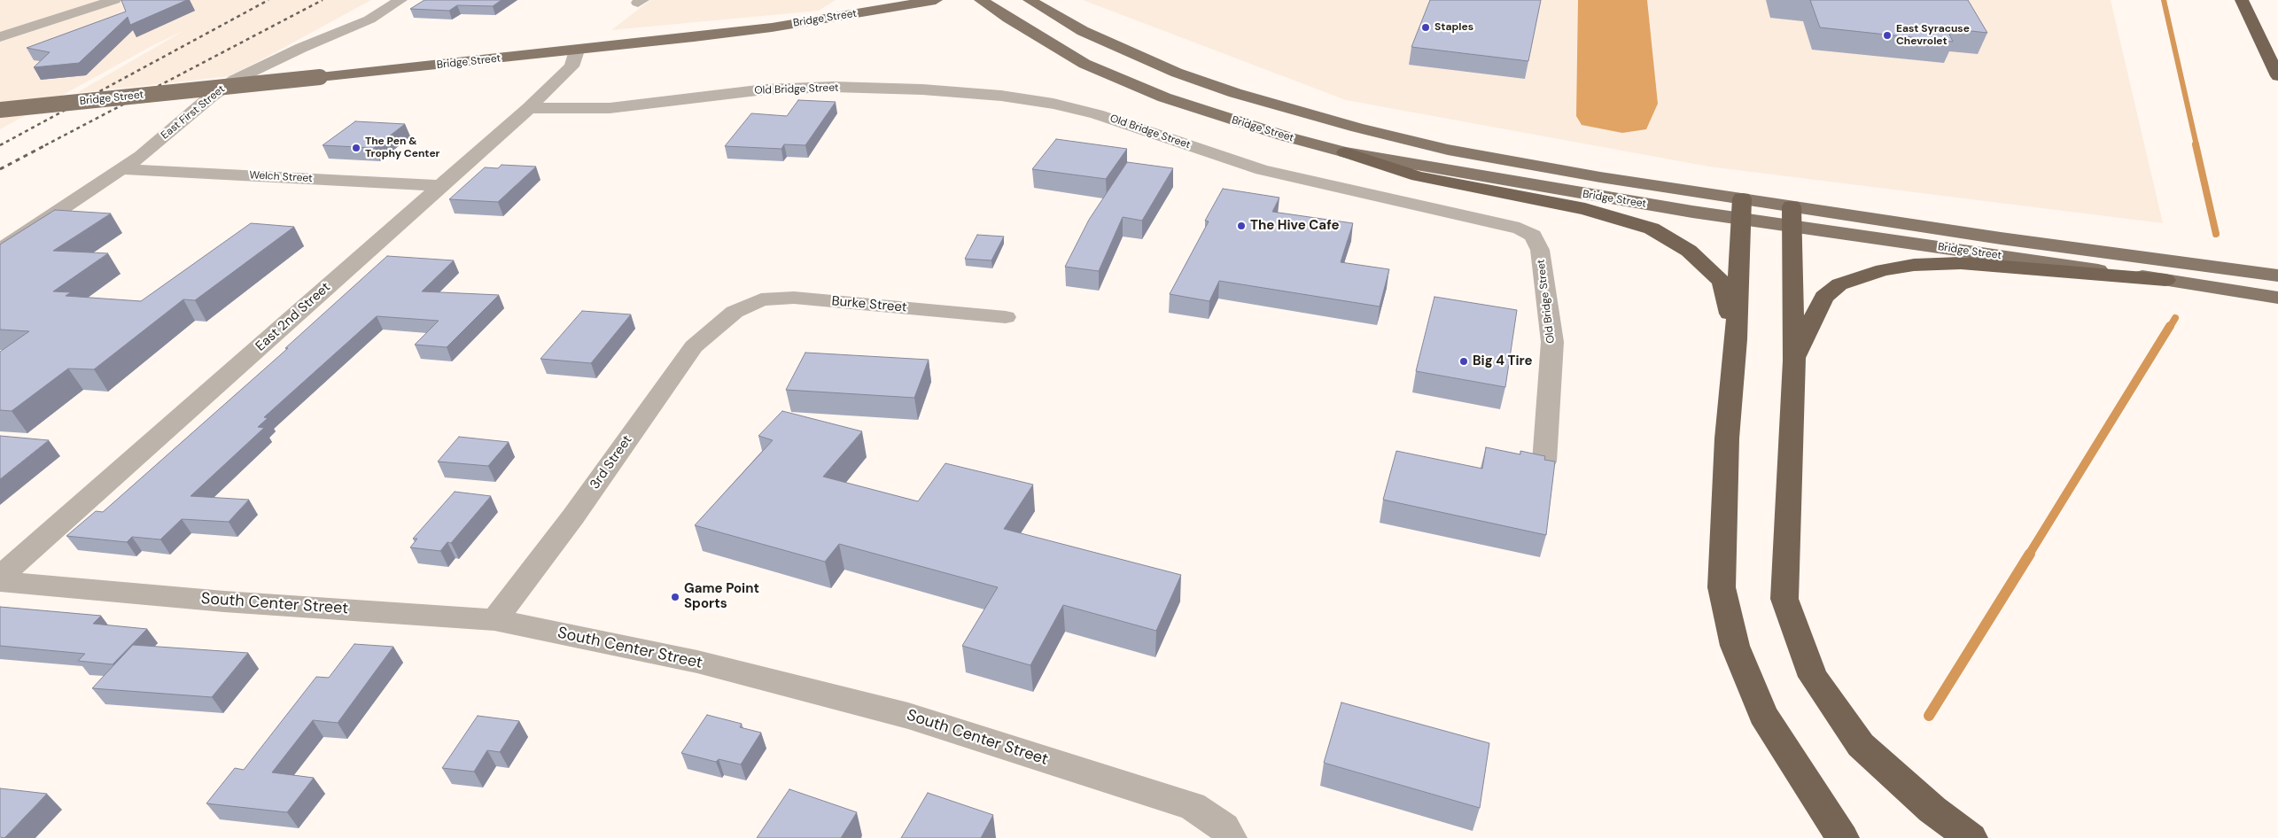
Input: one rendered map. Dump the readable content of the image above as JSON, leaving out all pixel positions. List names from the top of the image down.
{
  "streets": {
    "main road": ["Bridge Street"],
    "street": [
      "Old Bridge Street",
      "East First Street",
      "Welch Street",
      "Burke Street",
      "East 2nd Street",
      "3rd Street",
      "South Center Street"
    ]
  },
  "crossings": [
    ["Bridge Street", "East 2nd Street"],
    ["Old Bridge Street", "East 2nd Street"],
    ["East First Street", "Welch Street"],
    ["Welch Street", "East 2nd Street"],
    ["Burke Street", "3rd Street"],
    ["3rd Street", "South Center Street"]
  ],
  "places": [
    "Staples",
    "East Syracuse Chevrolet",
    "The Pen & Trophy Center",
    "The Hive Cafe",
    "Big 4 Tire",
    "Game Point Sports"
  ]
}
